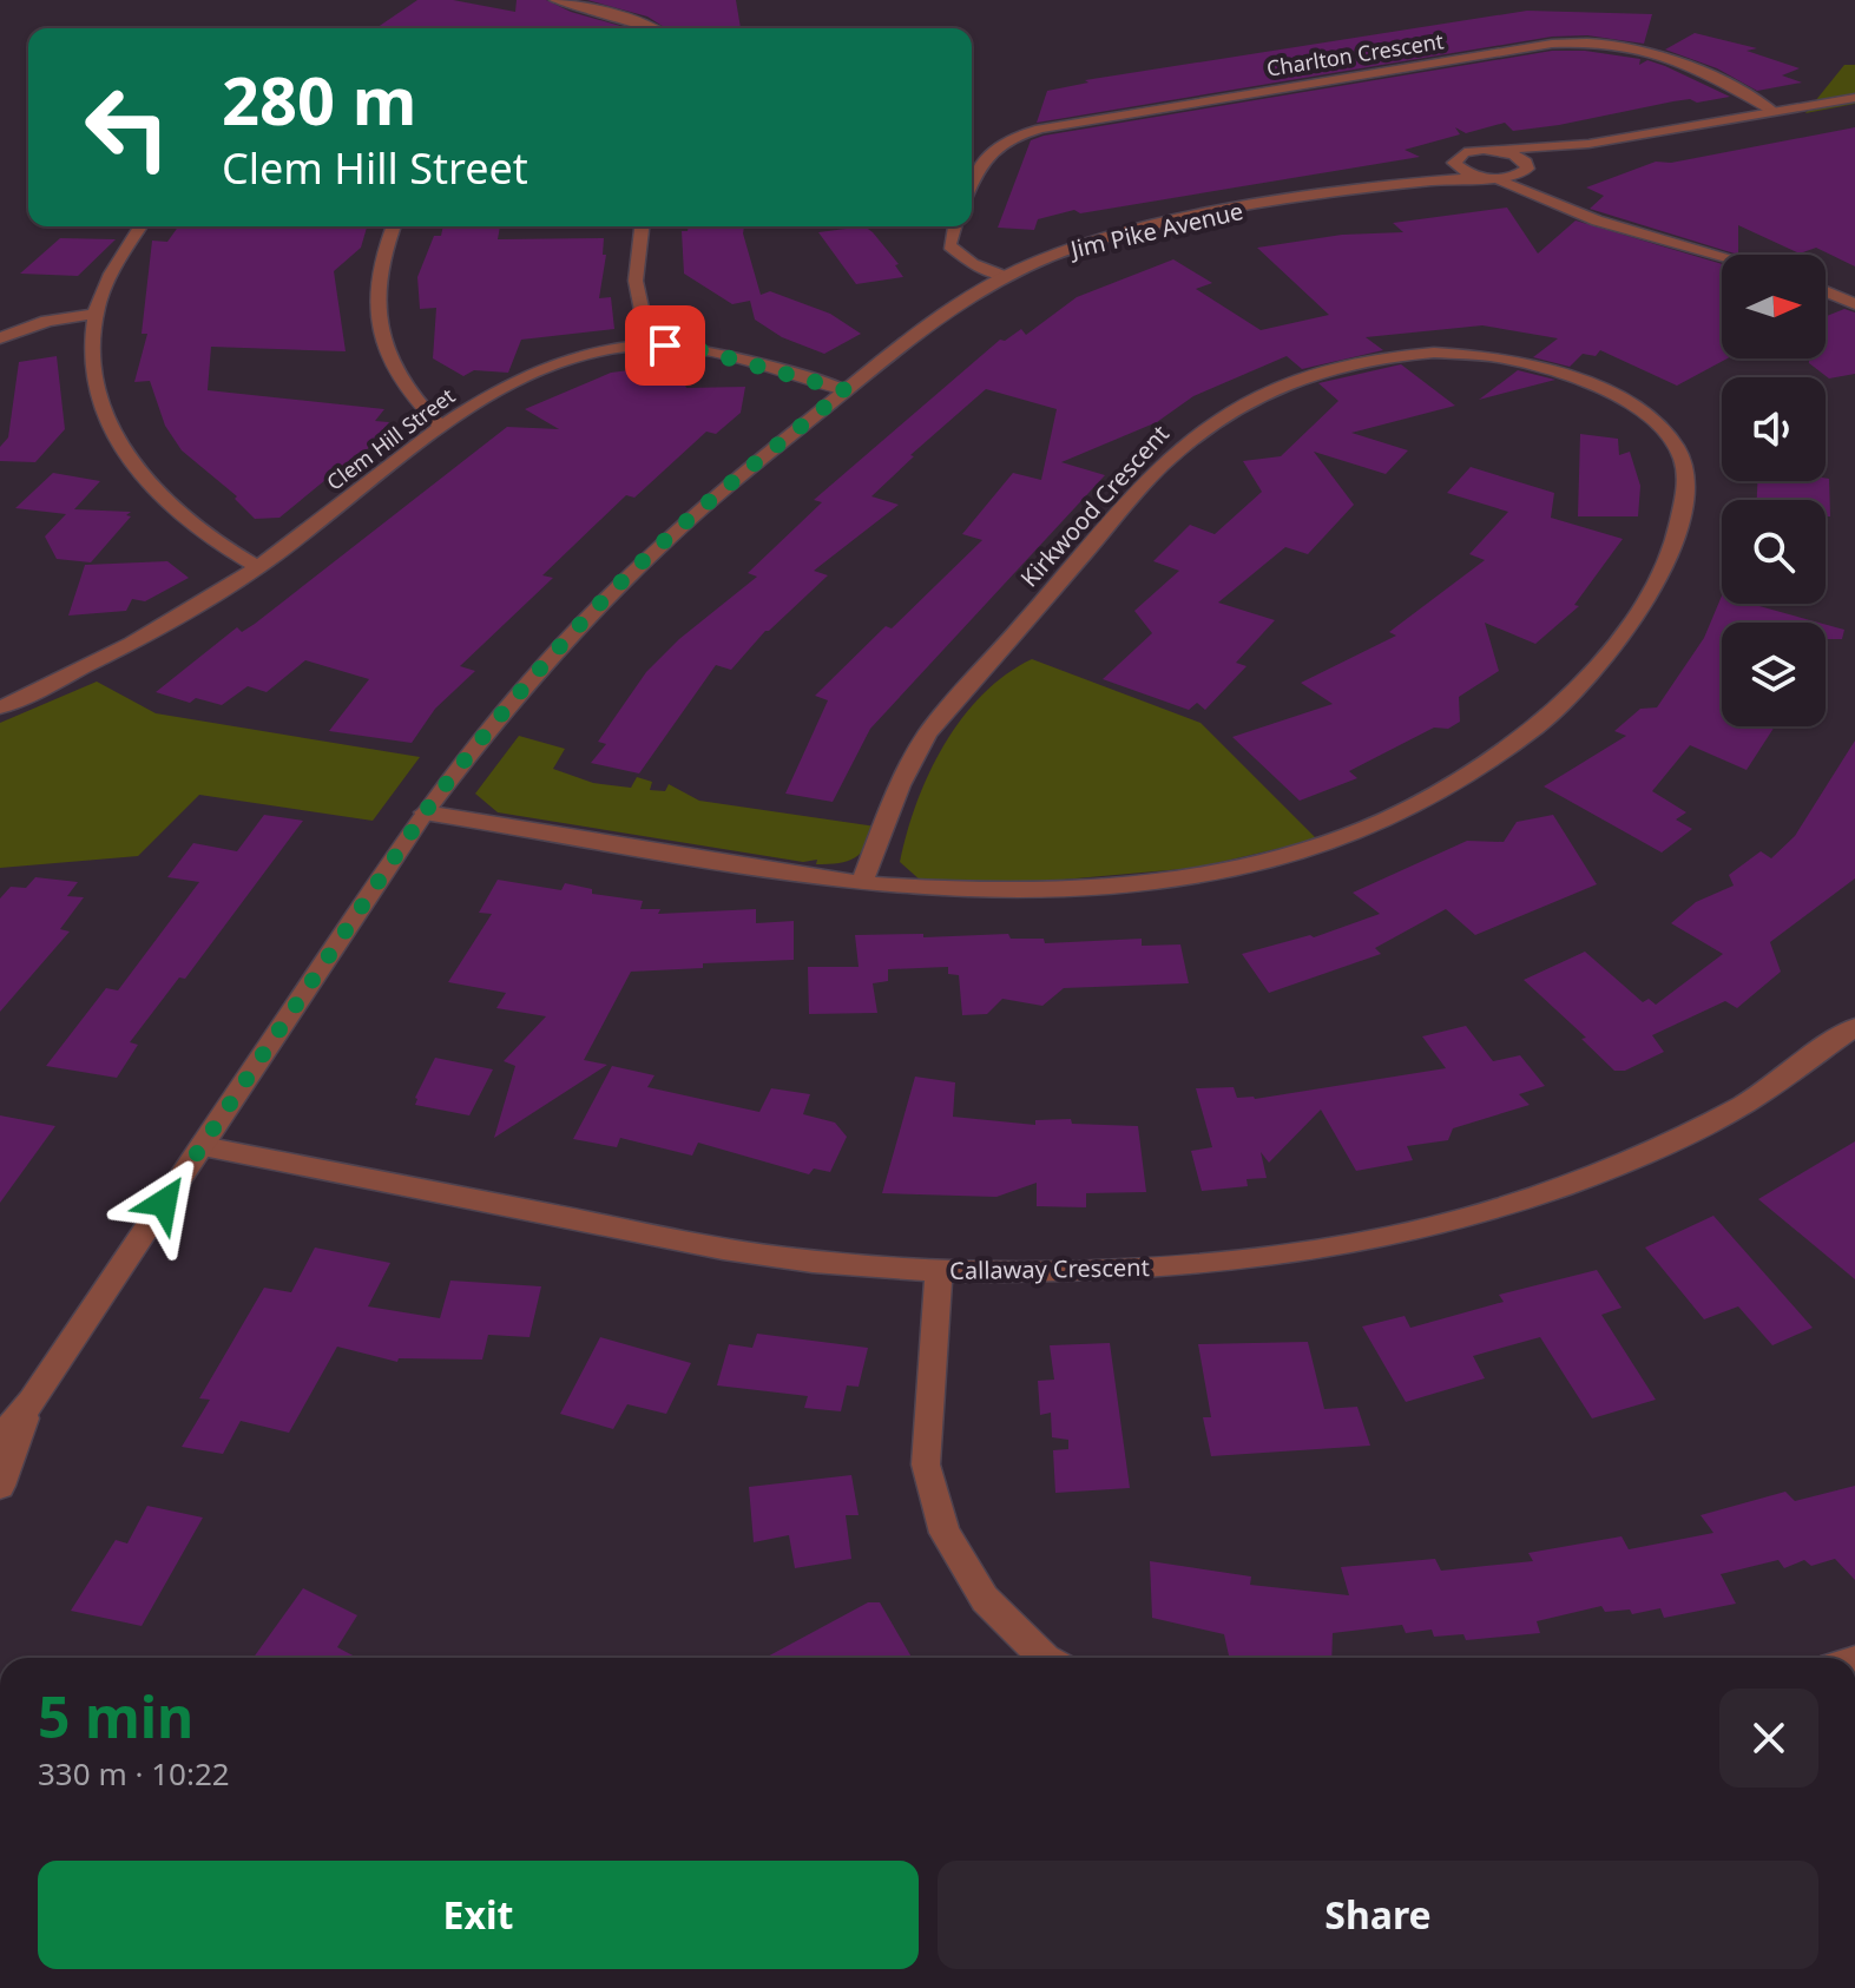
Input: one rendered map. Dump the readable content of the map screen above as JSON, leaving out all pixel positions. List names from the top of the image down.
{
  "streets": {
    "street": [
      "Charlton Crescent",
      "Jim Pike Avenue",
      "Clem Hill Street",
      "Kirkwood Crescent",
      "Callaway Crescent"
    ]
  },
  "crossings": [
    ["Jim Pike Avenue", "Clem Hill Street"],
    ["Jim Pike Avenue", "Kirkwood Crescent"],
    ["Jim Pike Avenue", "Callaway Crescent"]
  ],
  "north": "right",
  "page": {
    "turn": ["280 m", "Clem Hill Street"],
    "heading": ["5 min", "330 m · 10:22"],
    "buttons": ["Exit", "Share"]
  }
}
